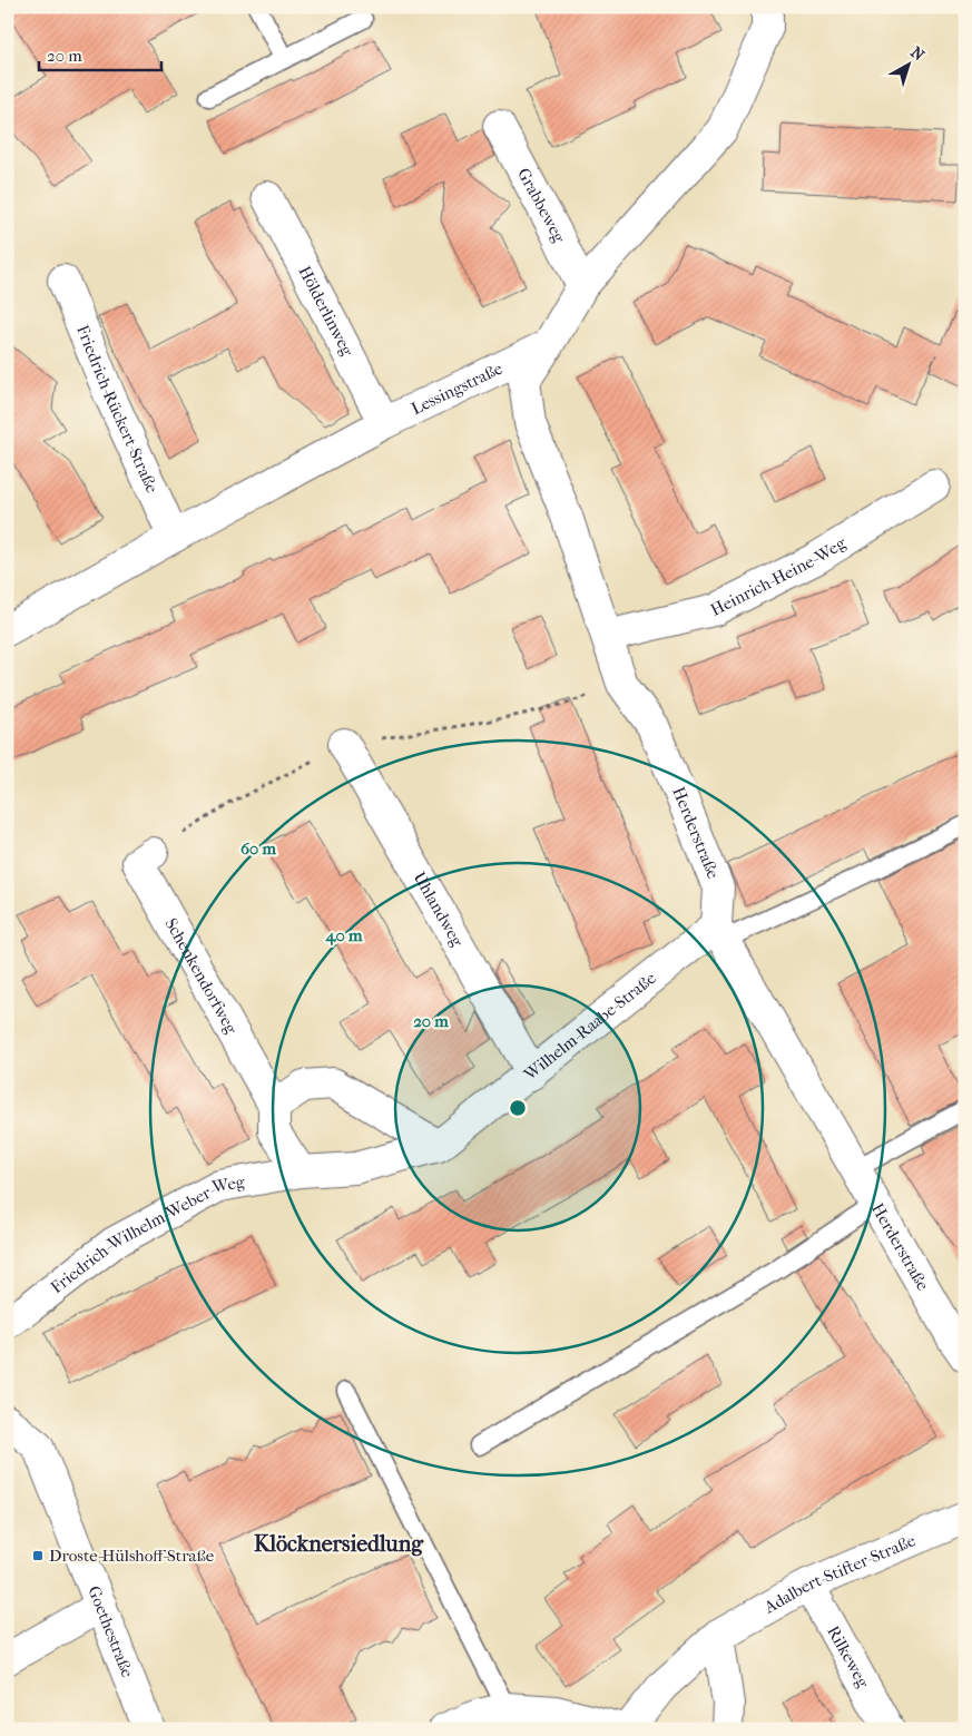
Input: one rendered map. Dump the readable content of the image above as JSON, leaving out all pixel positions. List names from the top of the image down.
{
  "streets": {
    "street": [
      "Grabbeweg",
      "Hölderlinweg",
      "Lessingstraße",
      "Friedrich-Rückert-Straße",
      "Heinrich-Heine-Weg",
      "Herderstraße",
      "Uhlandweg",
      "Schenkendorfweg",
      "Wilhelm-Raabe-Straße",
      "Friedrich-Wilhelm-Weber-Weg",
      "Adalbert-Stifter-Straße",
      "Goethestraße",
      "Rilkeweg"
    ]
  },
  "crossings": [
    ["Hölderlinweg", "Lessingstraße"],
    ["Lessingstraße", "Friedrich-Rückert-Straße"],
    ["Lessingstraße", "Herderstraße"],
    ["Heinrich-Heine-Weg", "Herderstraße"],
    ["Herderstraße", "Wilhelm-Raabe-Straße"],
    ["Uhlandweg", "Wilhelm-Raabe-Straße"],
    ["Wilhelm-Raabe-Straße", "Friedrich-Wilhelm-Weber-Weg"],
    ["Adalbert-Stifter-Straße", "Rilkeweg"]
  ],
  "districts": ["Klöcknersiedlung"],
  "places": {
    "transit": ["Droste-Hülshoff-Straße"]
  },
  "scale_bar": "20 m",
  "north": "top right",
  "rings": ["60 m", "40 m", "20 m"]
}
